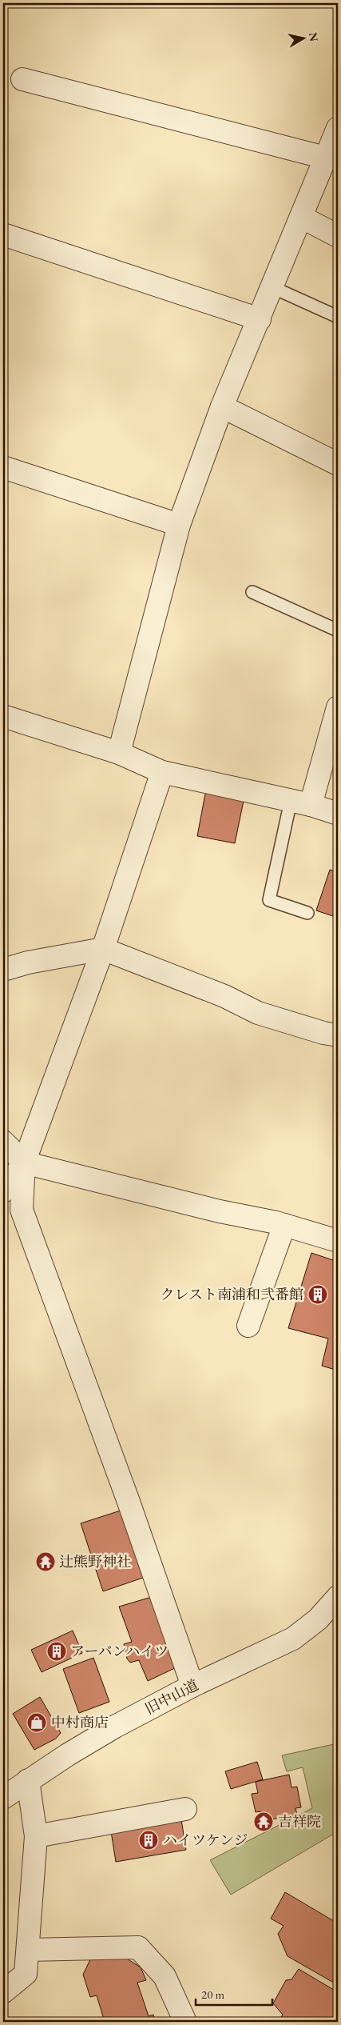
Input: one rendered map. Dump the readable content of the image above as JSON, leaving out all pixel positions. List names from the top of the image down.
{
  "streets": {
    "street": ["旧中山道"]
  },
  "places": {
    "building": ["クレスト南浦和弐番館", "アーバンハイツ", "ハイツケンジ"],
    "temple": ["辻熊野神社", "吉祥院"],
    "shop": ["中村商店"]
  },
  "scale_bar": "20 m",
  "north": "right"
}
